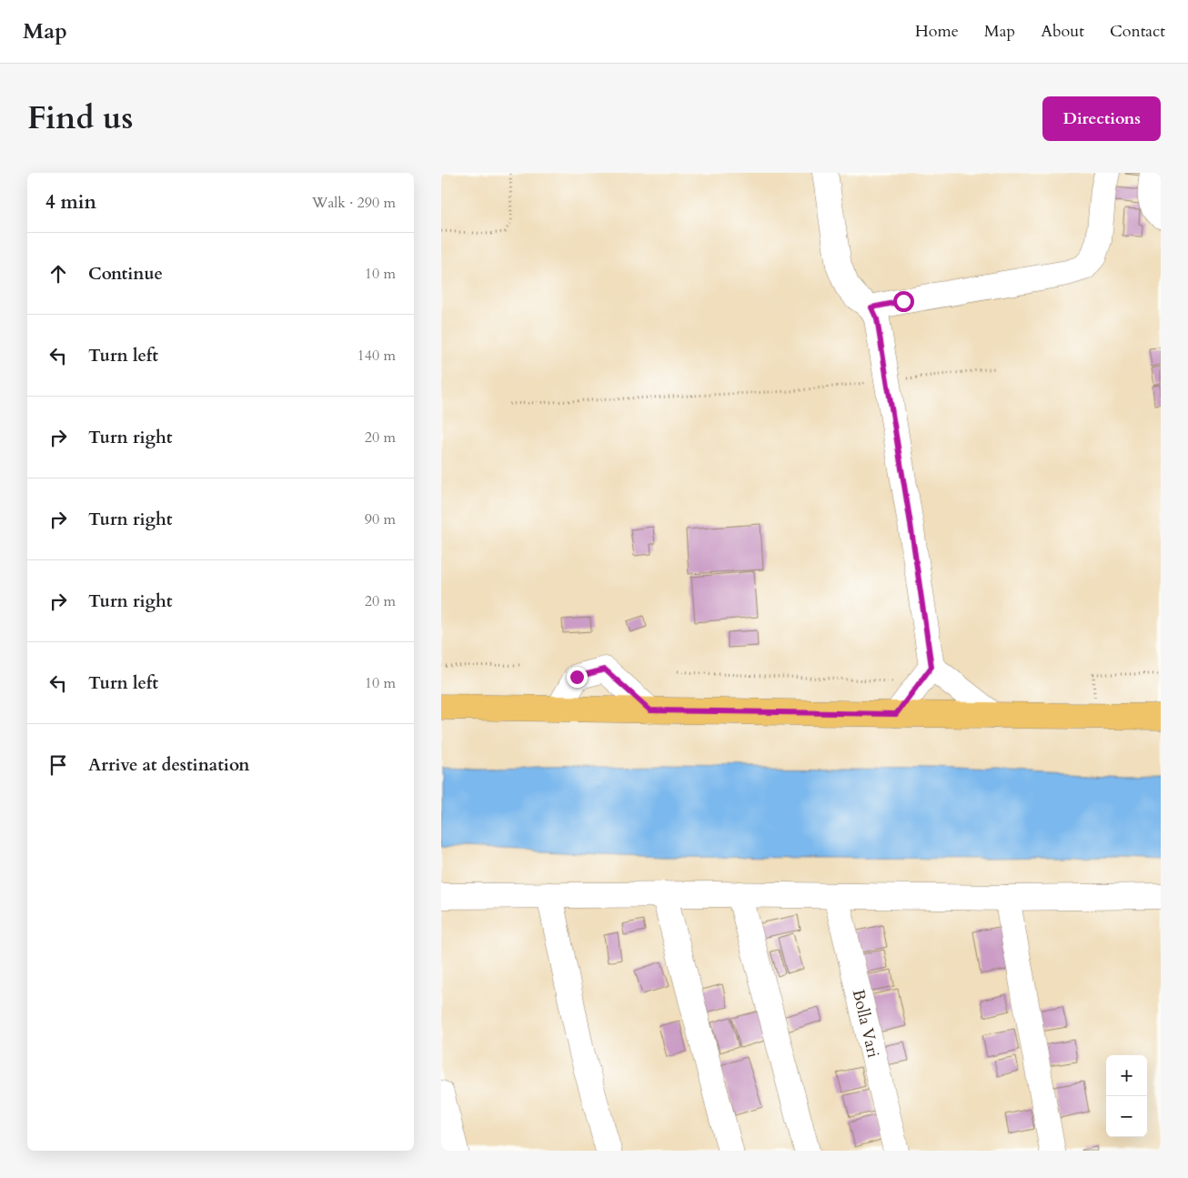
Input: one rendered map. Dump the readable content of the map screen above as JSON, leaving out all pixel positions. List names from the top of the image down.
{
  "streets": {
    "street": ["Bolla Vari"]
  },
  "page": {
    "header": "Map",
    "nav": [
      "Home",
      "Map",
      "About",
      "Contact"
    ],
    "title": "Find us",
    "buttons": "Directions",
    "heading": ["4 min", "Walk · 290 m"],
    "list": [
      ["Continue", "10 m"],
      ["Turn left", "140 m"],
      ["Turn right", "20 m"],
      ["Turn right", "90 m"],
      ["Turn right", "20 m"],
      ["Turn left", "10 m"],
      "Arrive at destination"
    ],
    "map_buttons": ["+", "−"]
  }
}
